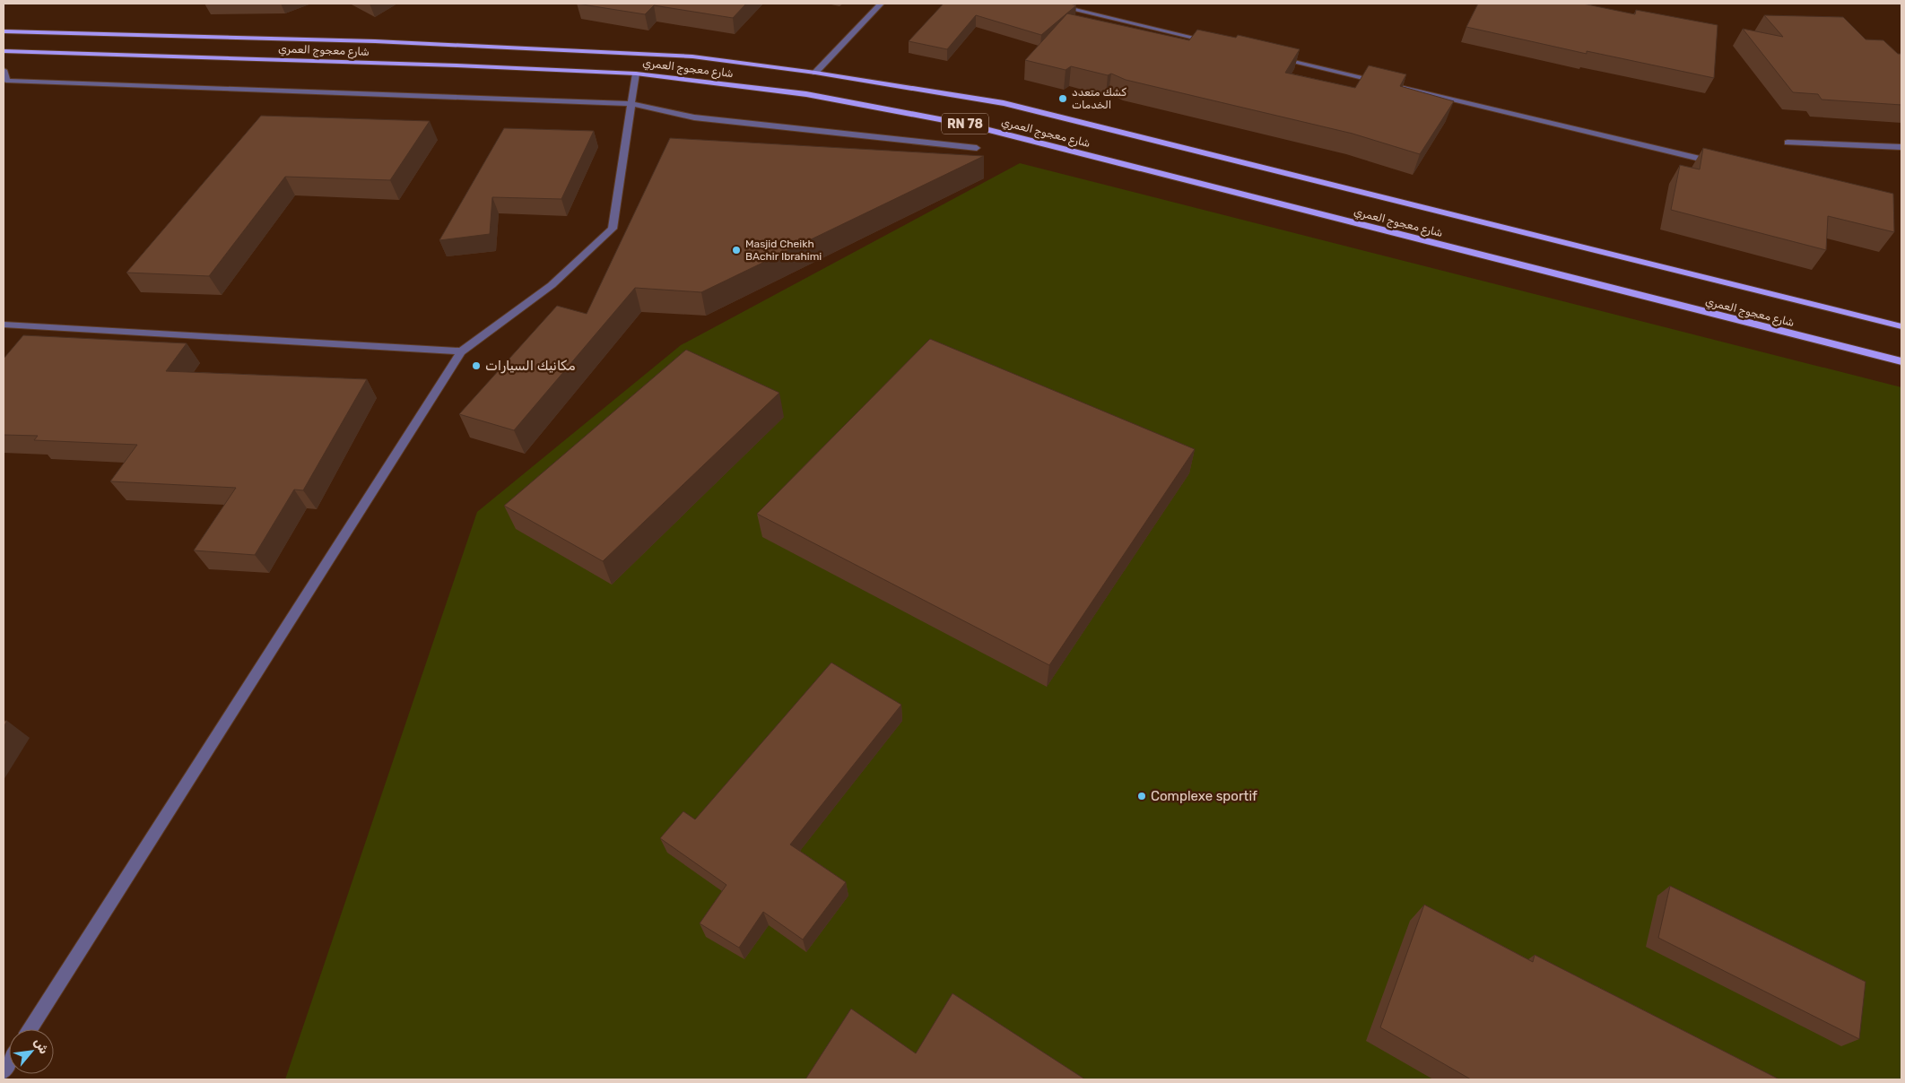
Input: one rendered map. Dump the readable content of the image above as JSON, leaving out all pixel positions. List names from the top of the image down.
{
  "streets": {
    "main road": ["شارع معجوج العمري", "RN 78"]
  },
  "places": [
    "كشك متعدد الخدمات",
    "Masjid Cheikh BAchir Ibrahimi",
    "مكانيك السيارات",
    "Complexe sportif"
  ],
  "north": "top right"
}
